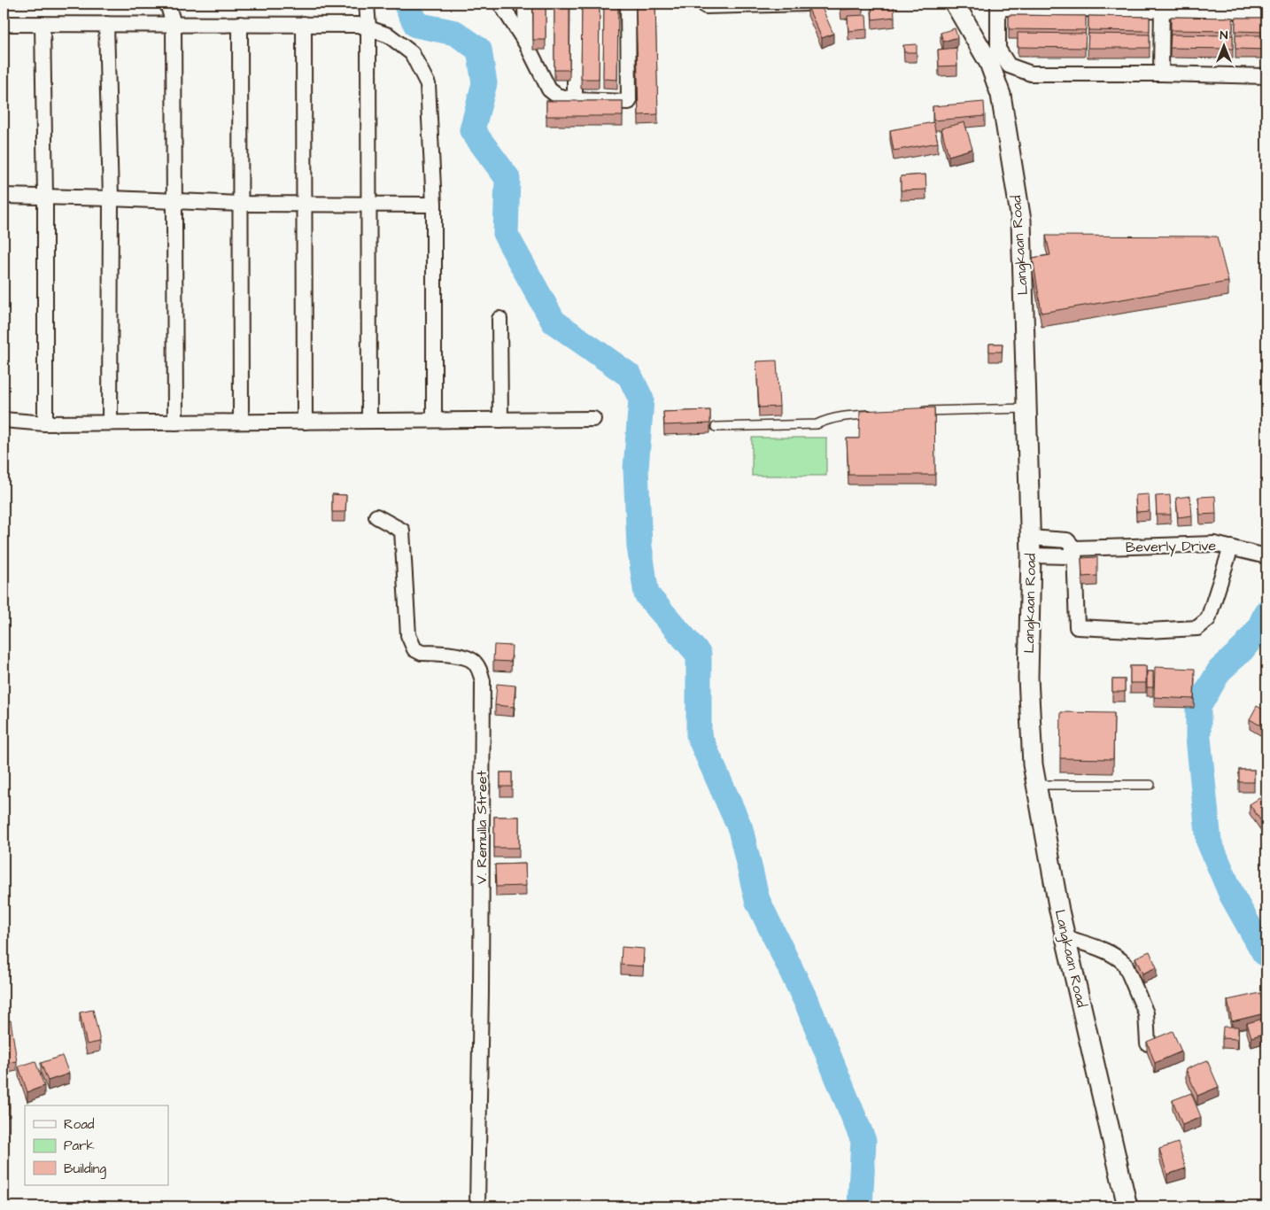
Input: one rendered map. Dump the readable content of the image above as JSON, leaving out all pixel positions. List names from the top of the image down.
{
  "streets": {
    "street": ["Langkaan Road", "Beverly Drive", "V. Remulla Street"]
  },
  "crossings": [
    ["Langkaan Road", "Beverly Drive"]
  ],
  "legend": ["Road", "Park", "Building"],
  "north": "top"
}
